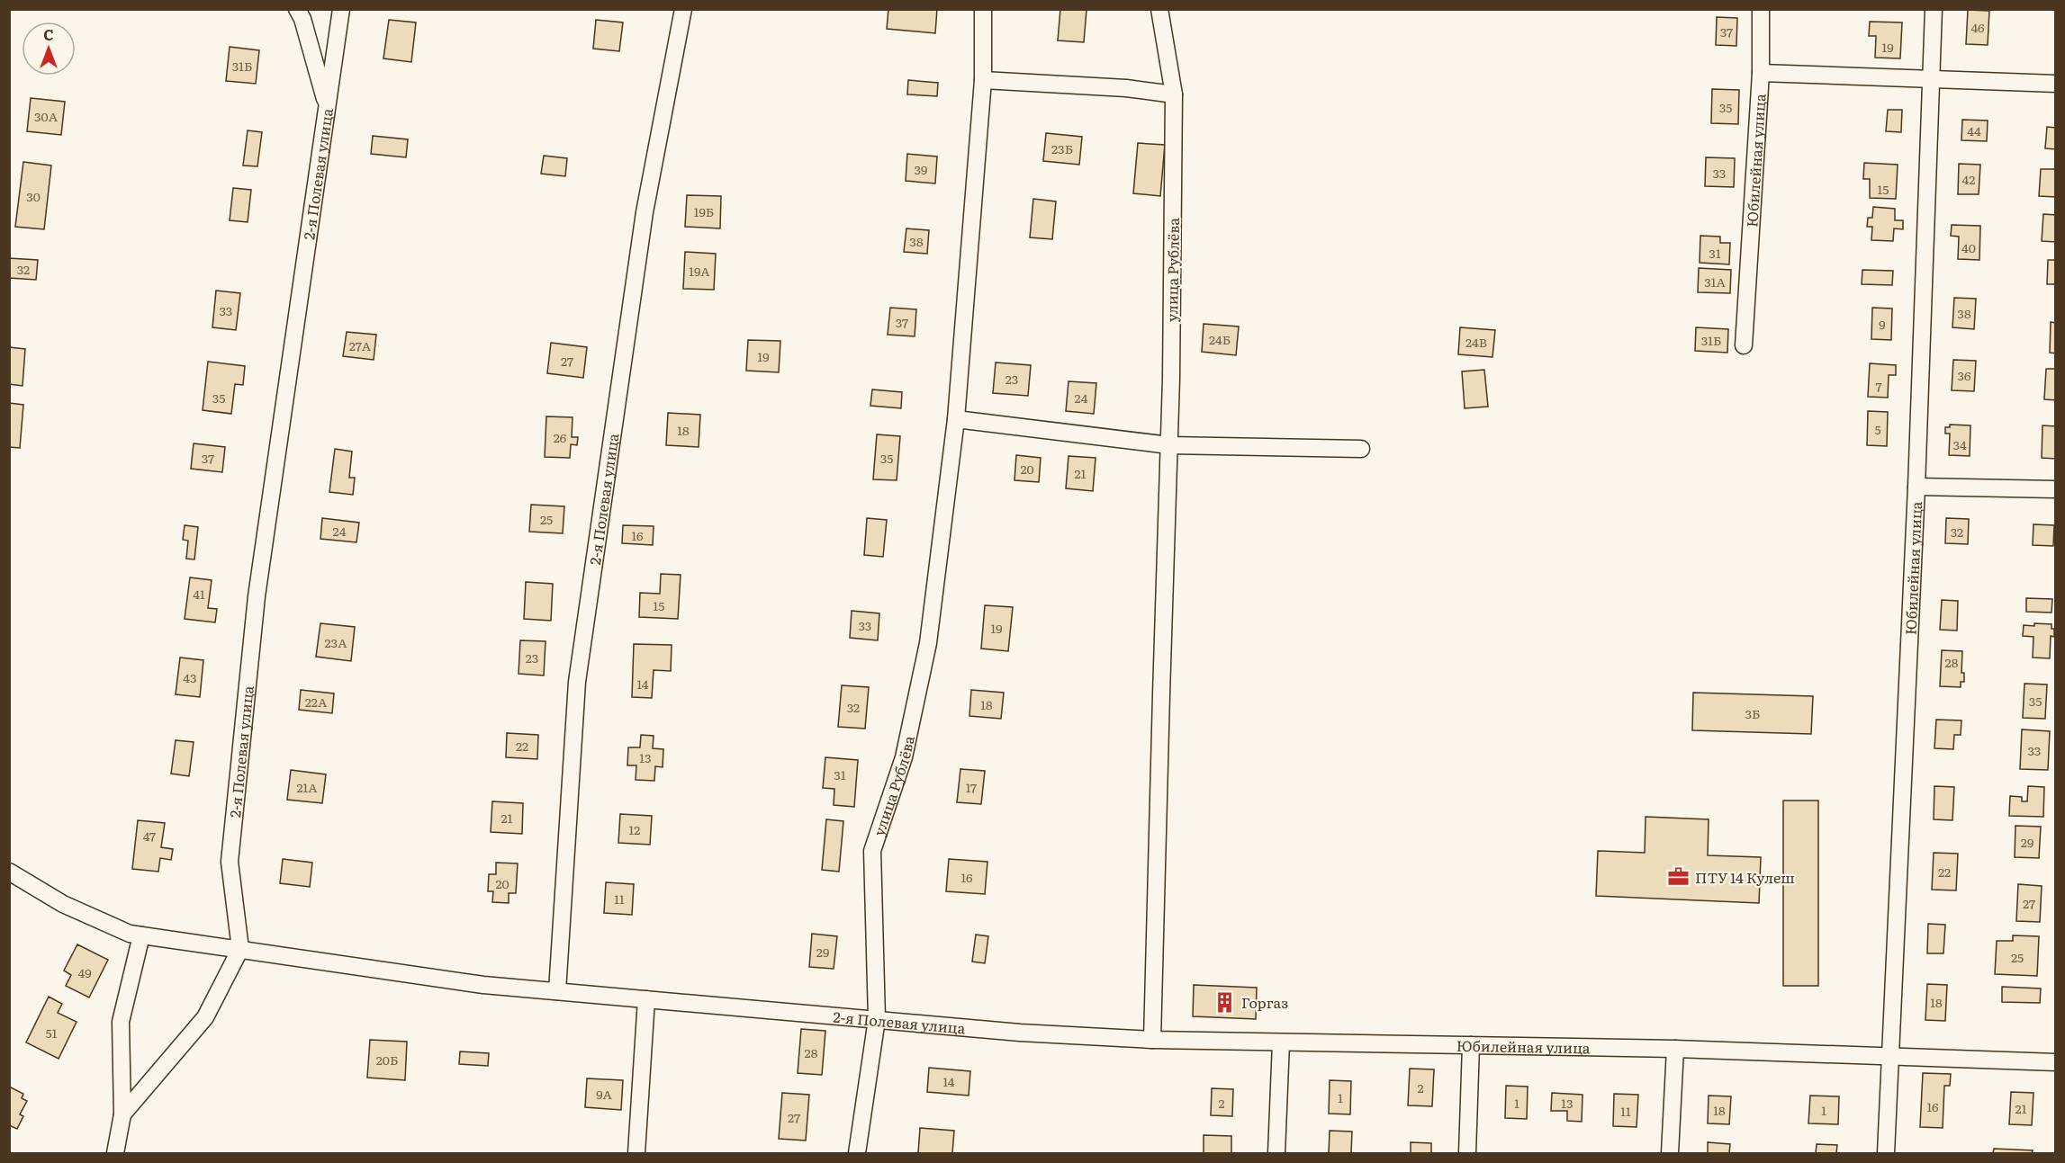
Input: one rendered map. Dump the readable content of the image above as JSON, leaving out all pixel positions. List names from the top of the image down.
{
  "streets": {
    "street": ["Юбилейная улица", "2-я Полевая улица", "улица Рублёва"]
  },
  "crossings": [
    ["Юбилейная улица", "2-я Полевая улица"],
    ["Юбилейная улица", "улица Рублёва"],
    ["2-я Полевая улица", "улица Рублёва"]
  ],
  "places": {
    "office": ["ПТУ 14 Кулеш"],
    "building": ["Горгаз"]
  },
  "house_numbers": [
    "46",
    "37",
    "19",
    "31Б",
    "35",
    "30А",
    "44",
    "23Б",
    "39",
    "33",
    "42",
    "15",
    "30",
    "19Б",
    "38",
    "40",
    "31",
    "32",
    "19А",
    "31А",
    "33",
    "38",
    "37",
    "9",
    "24Б",
    "31Б",
    "24В",
    "27А",
    "19",
    "27",
    "36",
    "23",
    "7",
    "35",
    "24",
    "5",
    "18",
    "26",
    "34",
    "37",
    "35",
    "20",
    "21",
    "25",
    "24",
    "32",
    "16",
    "41",
    "15",
    "33",
    "19",
    "23А",
    "23",
    "28",
    "43",
    "14",
    "35",
    "22А",
    "18",
    "32",
    "3Б",
    "22",
    "33",
    "13",
    "31",
    "21А",
    "17",
    "21",
    "12",
    "47",
    "29",
    "22",
    "16",
    "20",
    "11",
    "27",
    "29",
    "25",
    "49",
    "18",
    "51",
    "28",
    "20Б",
    "14",
    "2",
    "9А",
    "1",
    "2",
    "1",
    "13",
    "16",
    "21",
    "18",
    "1",
    "11",
    "27"
  ],
  "north": "top"
}
